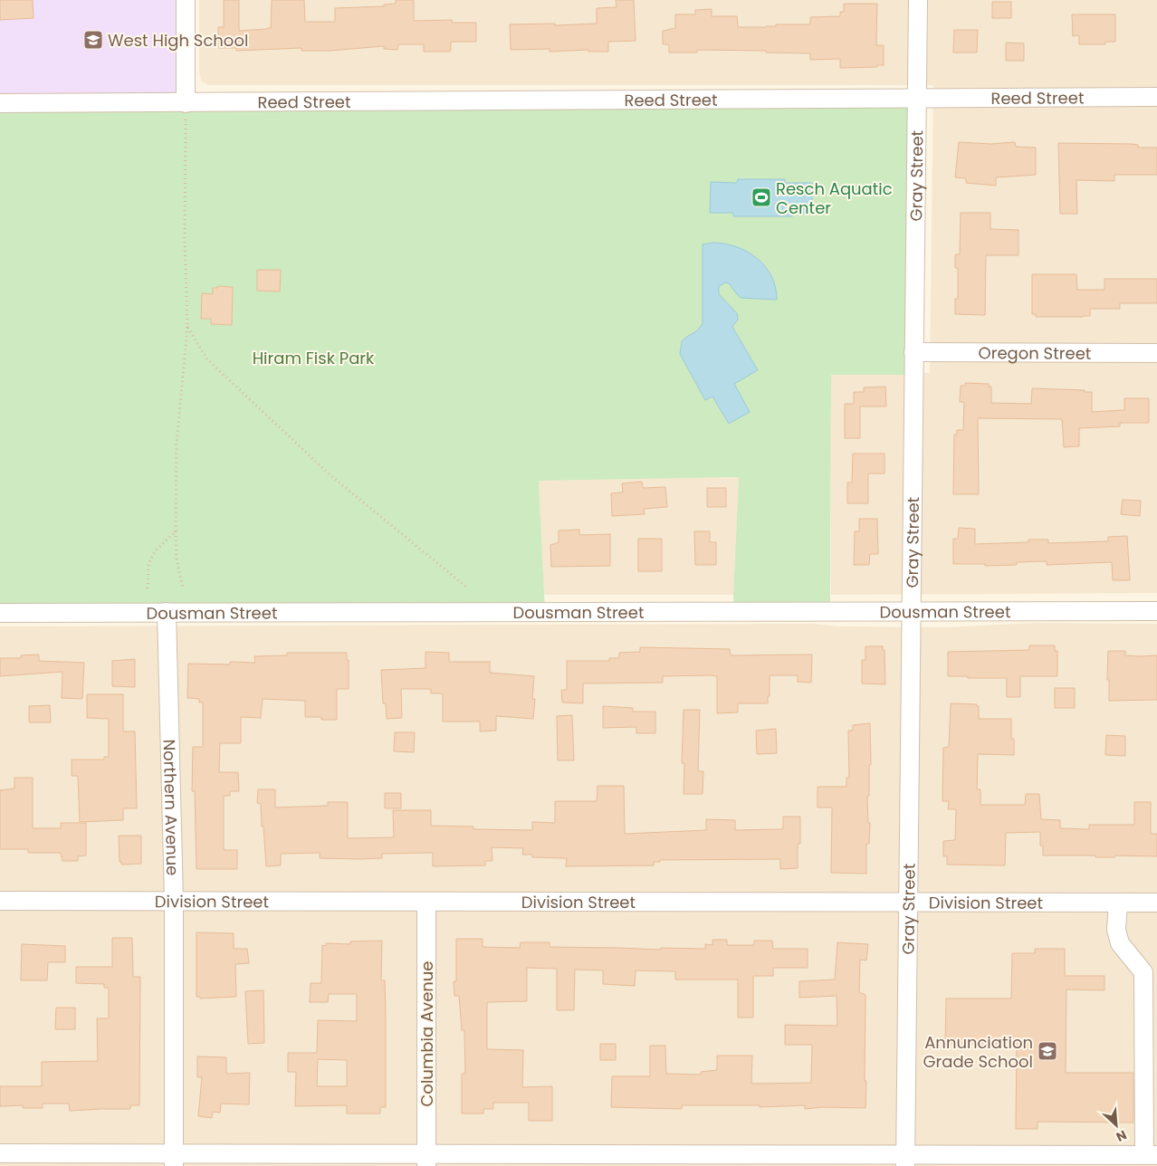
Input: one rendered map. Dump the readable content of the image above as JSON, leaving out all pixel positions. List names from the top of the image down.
{
  "streets": {
    "street": [
      "Reed Street",
      "Gray Street",
      "Oregon Street",
      "Dousman Street",
      "Northern Avenue",
      "Division Street",
      "Columbia Avenue"
    ]
  },
  "crossings": [
    ["Reed Street", "Gray Street"],
    ["Gray Street", "Oregon Street"],
    ["Gray Street", "Dousman Street"],
    ["Gray Street", "Division Street"],
    ["Dousman Street", "Northern Avenue"],
    ["Northern Avenue", "Division Street"],
    ["Division Street", "Columbia Avenue"]
  ],
  "parks": ["Hiram Fisk Park"],
  "places": {
    "school or university": ["West High School", "Annunciation Grade School"],
    "sports": ["Resch Aquatic Center"]
  },
  "north": "bottom right"
}
